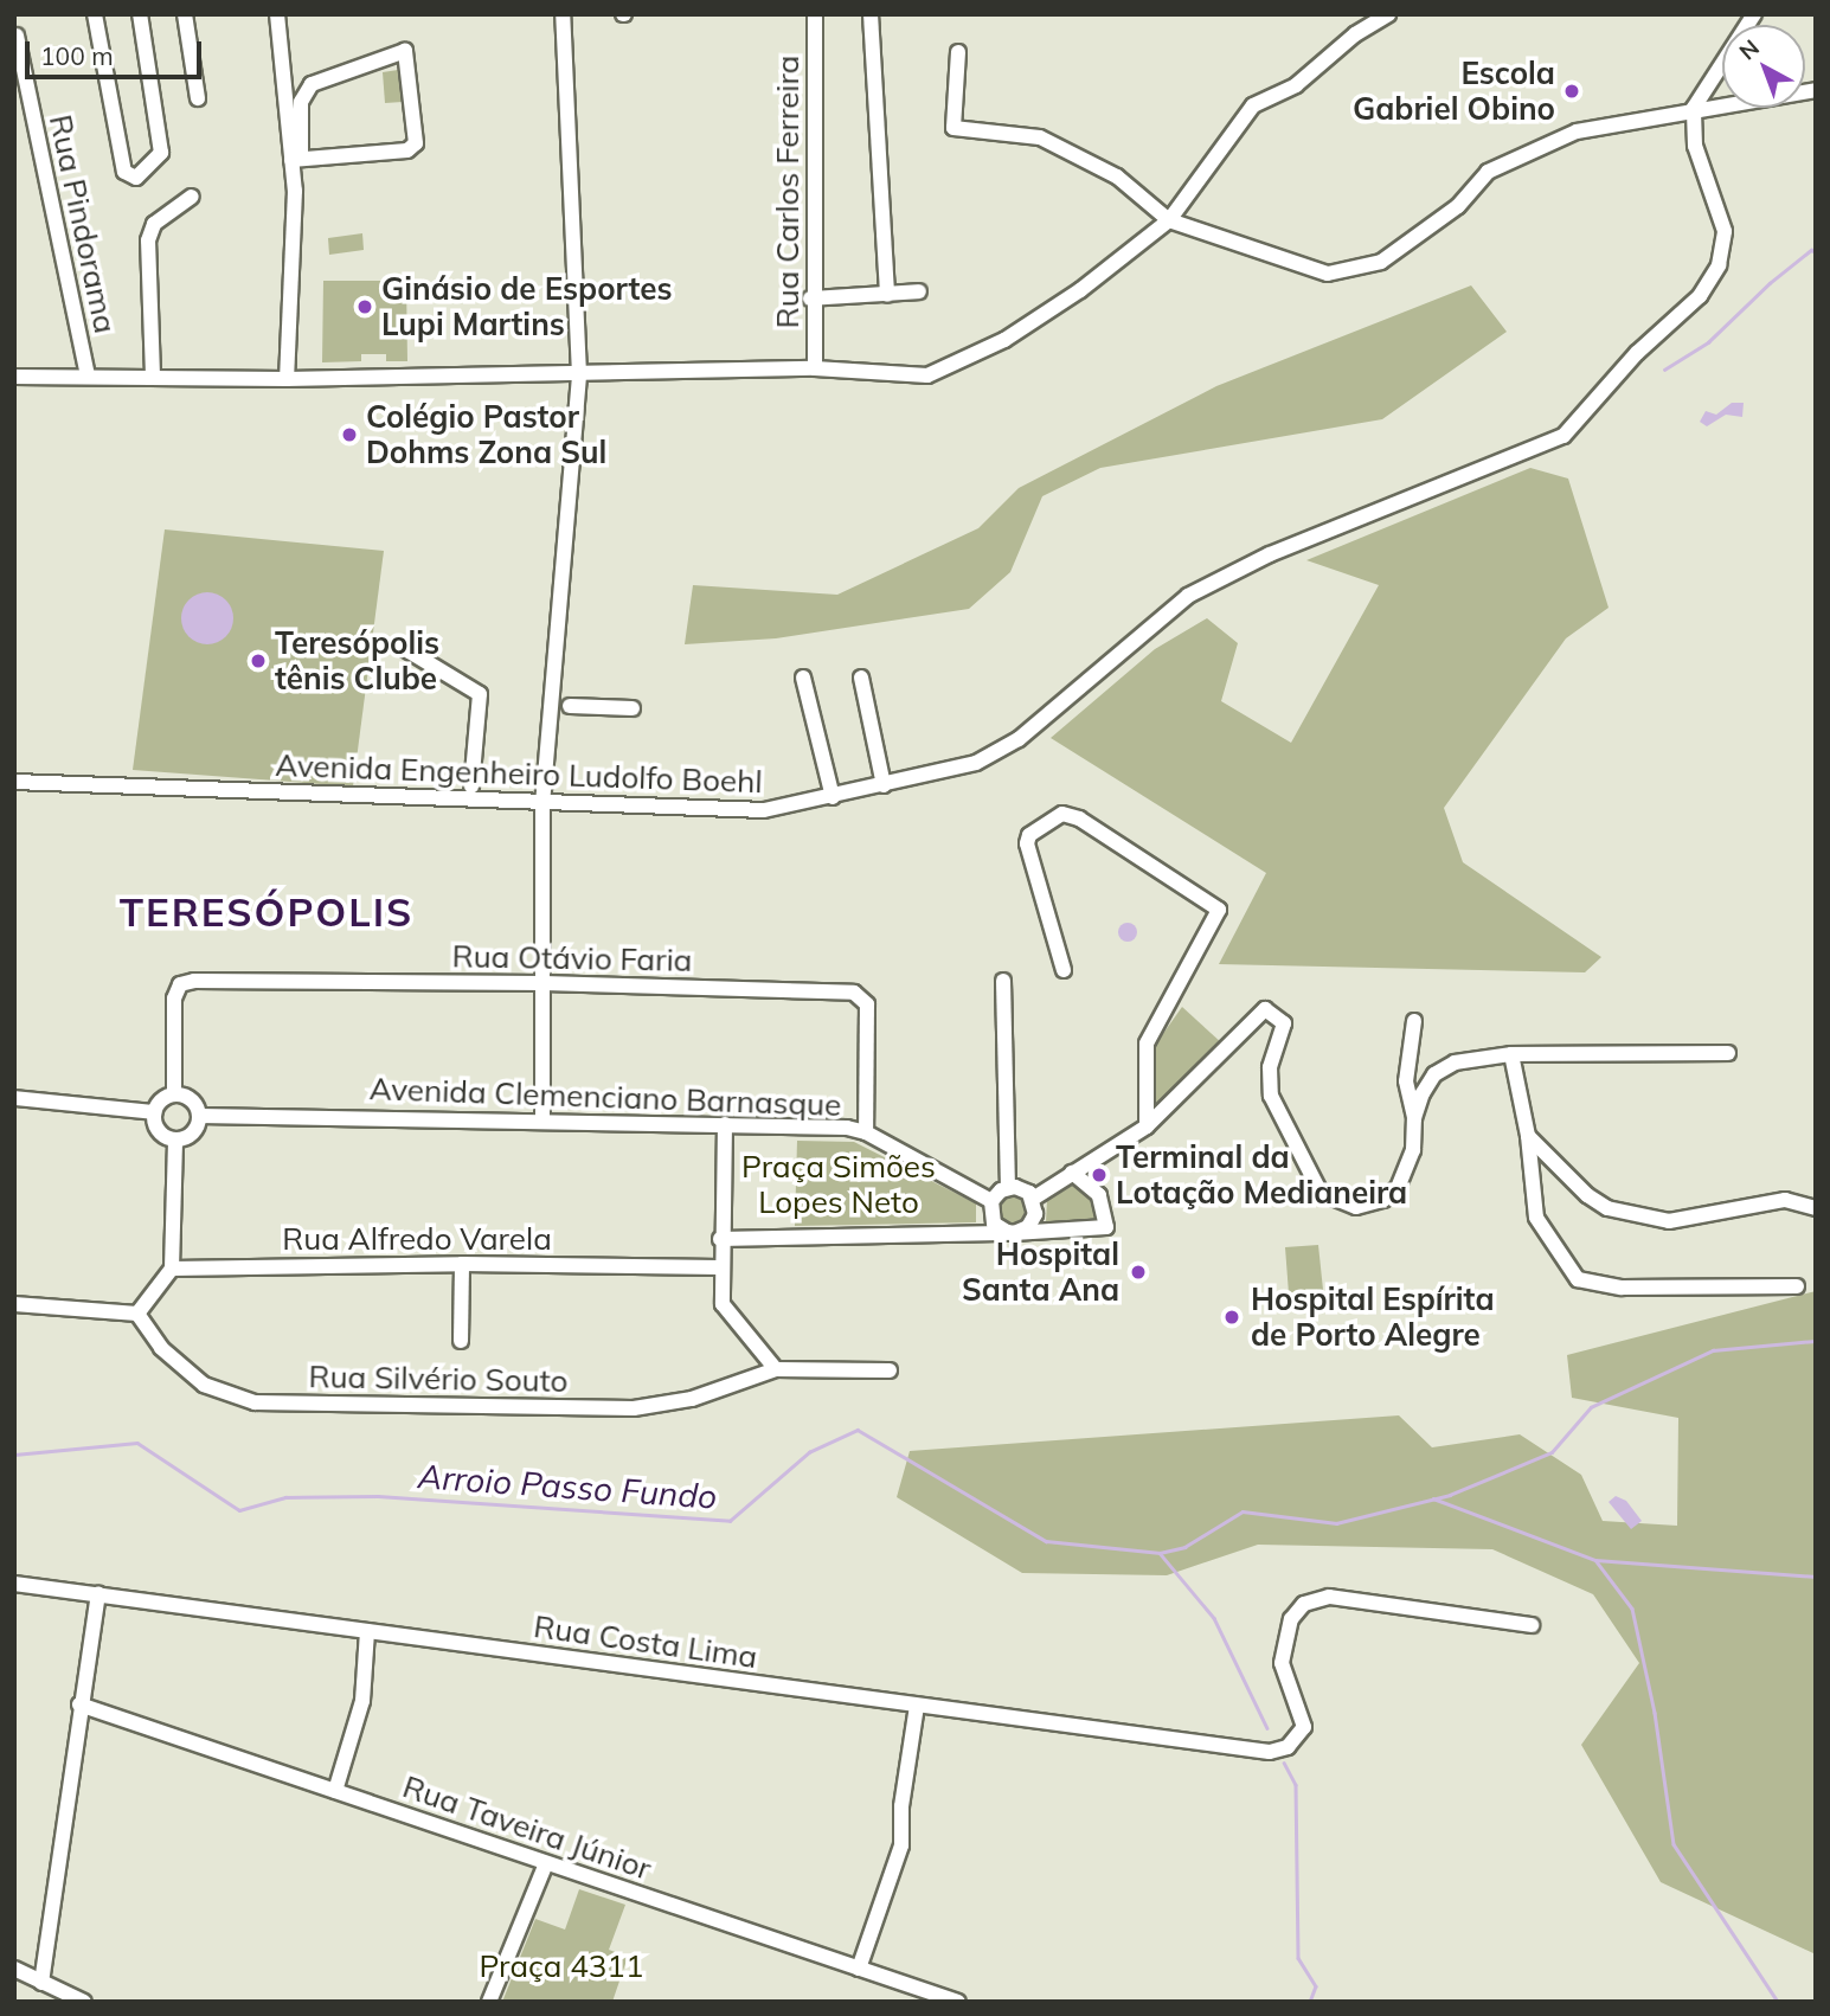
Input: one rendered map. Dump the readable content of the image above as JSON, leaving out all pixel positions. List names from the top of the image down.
{
  "streets": {
    "street": [
      "Rua Carlos Ferreira",
      "Rua Pindorama",
      "Avenida Engenheiro Ludolfo Boehl",
      "Rua Otávio Faria",
      "Avenida Clemenciano Barnasque",
      "Rua Alfredo Varela",
      "Rua Silvério Souto",
      "Rua Costa Lima",
      "Rua Taveira Júnior"
    ]
  },
  "crossings": [
    ["Rua Otávio Faria", "Avenida Clemenciano Barnasque"]
  ],
  "districts": ["TERESÓPOLIS"],
  "water": ["Arroio Passo Fundo"],
  "parks": ["Praça Simões Lopes Neto", "Praça 4311"],
  "places": [
    "Escola Gabriel Obino",
    "Ginásio de Esportes Lupi Martins",
    "Colégio Pastor Dohms Zona Sul",
    "Teresópolis tênis Clube",
    "Terminal da Lotação Medianeira",
    "Hospital Santa Ana",
    "Hospital Espírita de Porto Alegre"
  ],
  "scale_bar": "100 m",
  "north": "top left"
}
